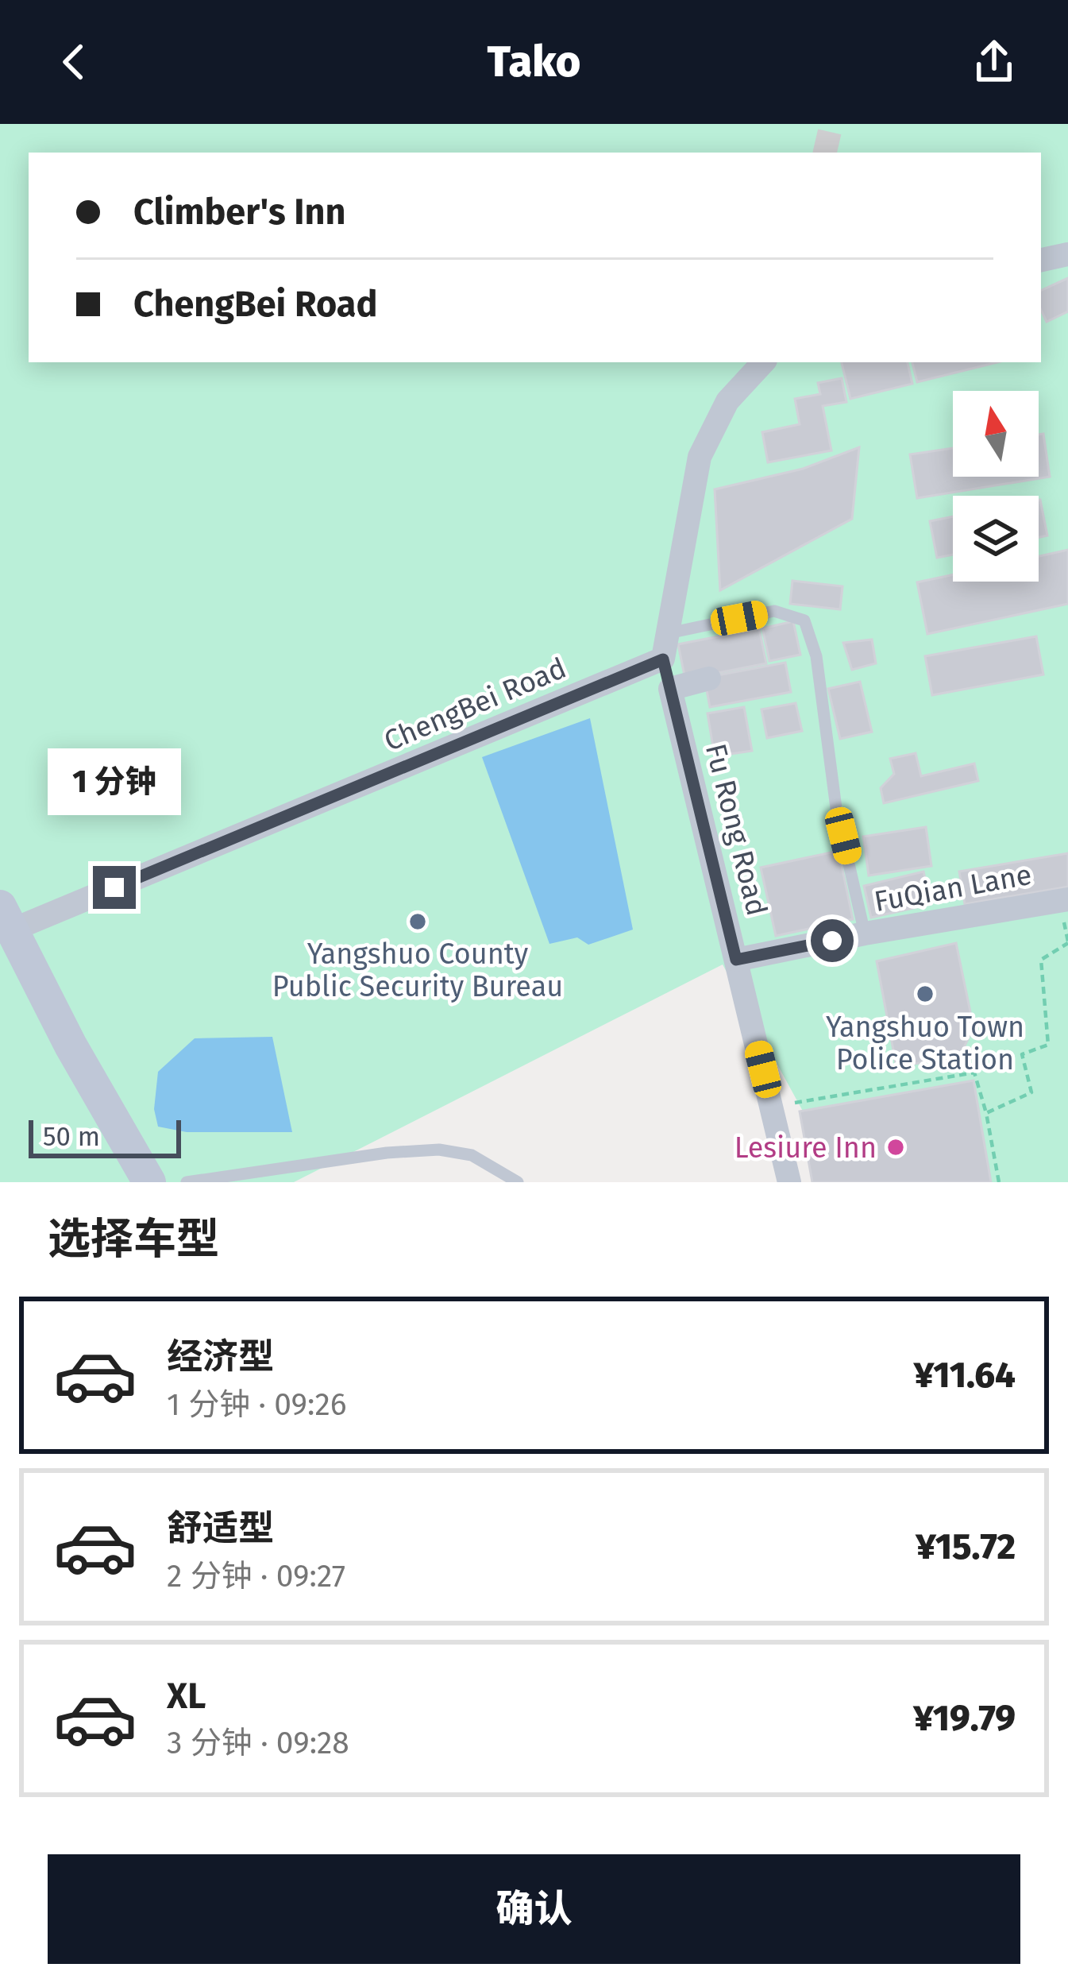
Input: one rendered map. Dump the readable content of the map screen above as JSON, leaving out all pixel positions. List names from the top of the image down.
{
  "streets": {
    "street": ["ChengBei Road", "Fu Rong Road", "FuQian Lane"]
  },
  "crossings": [
    ["ChengBei Road", "Fu Rong Road"],
    ["Fu Rong Road", "FuQian Lane"]
  ],
  "places": ["Yangshuo County Public Security Bureau", "Yangshuo Town Police Station", "Lesiure Inn"],
  "scale_bar": "50 m",
  "north": "top",
  "page": {
    "header": "Tako",
    "banner": ["Climber's Inn", "ChengBei Road"],
    "bubble": "1 分钟",
    "scale": "50 m",
    "heading": "选择车型",
    "list": [
      {
        "name": "经济型",
        "note": "1 分钟 · 09:26",
        "value": "¥11.64"
      },
      {
        "name": "舒适型",
        "note": "2 分钟 · 09:27",
        "value": "¥15.72"
      },
      {
        "name": "XL",
        "note": "3 分钟 · 09:28",
        "value": "¥19.79"
      }
    ],
    "buttons": "确认"
  }
}
